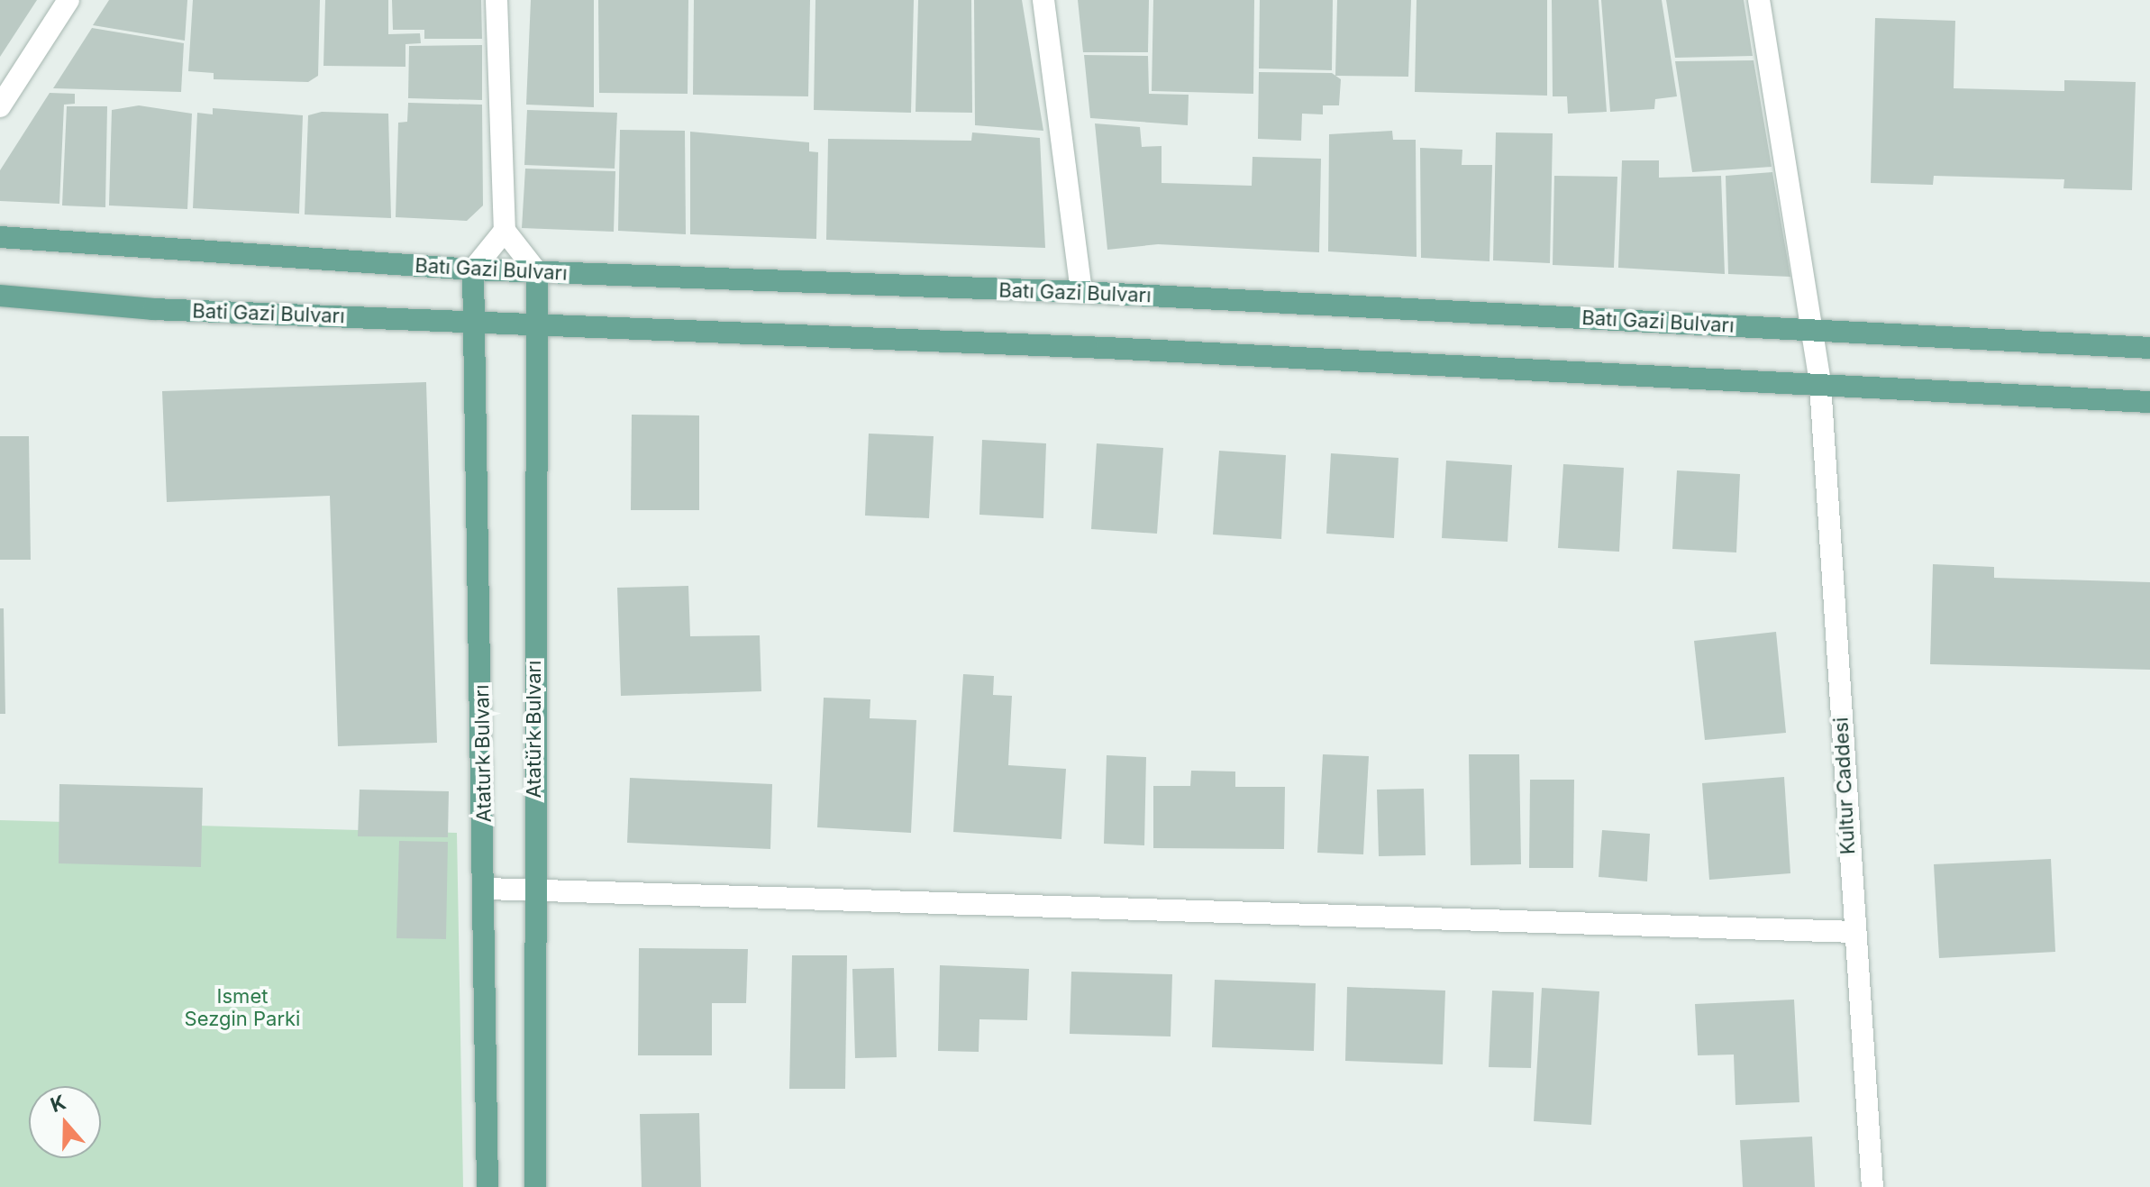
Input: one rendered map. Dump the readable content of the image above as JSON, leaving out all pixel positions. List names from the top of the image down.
{
  "streets": {
    "main road": [
      "Batı Gazi Bulvarı",
      "Bati Gazi Bulvarı",
      "Atatürk Bulvarı",
      "Ataturk Bulvarı"
    ],
    "street": ["Kultur Caddesi"]
  },
  "crossings": [
    ["Batı Gazi Bulvarı", "Atatürk Bulvarı"],
    ["Batı Gazi Bulvarı", "Ataturk Bulvarı"],
    ["Batı Gazi Bulvarı", "Kultur Caddesi"],
    ["Bati Gazi Bulvarı", "Atatürk Bulvarı"],
    ["Bati Gazi Bulvarı", "Ataturk Bulvarı"]
  ],
  "parks": ["Ismet Sezgin Parki"],
  "north": "top"
}
